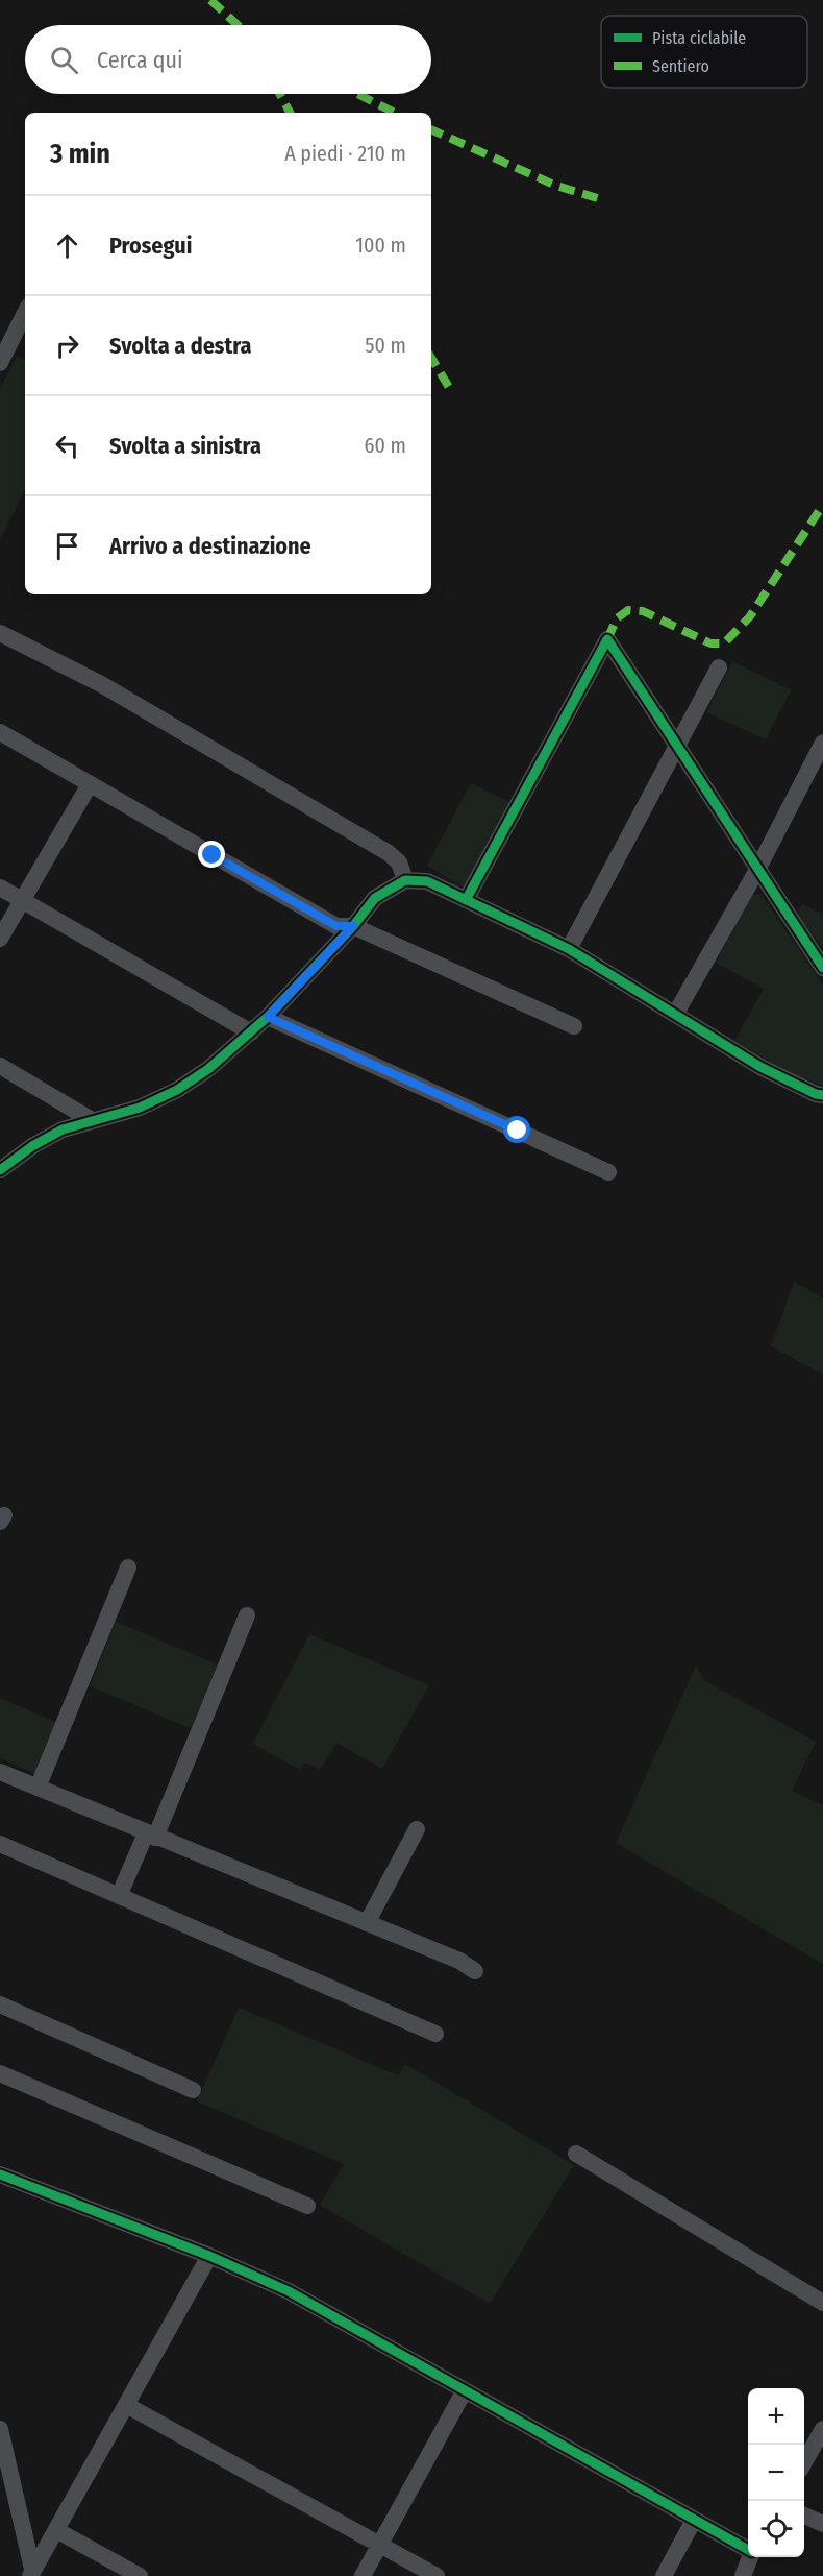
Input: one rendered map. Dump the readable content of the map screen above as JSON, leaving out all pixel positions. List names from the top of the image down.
{
  "legend": ["Pista ciclabile", "Sentiero"],
  "page": {
    "search": "Cerca qui",
    "heading": ["3 min", "A piedi · 210 m"],
    "list": [
      ["Prosegui", "100 m"],
      ["Svolta a destra", "50 m"],
      ["Svolta a sinistra", "60 m"],
      "Arrivo a destinazione"
    ],
    "map_buttons": ["+", "−"]
  }
}
